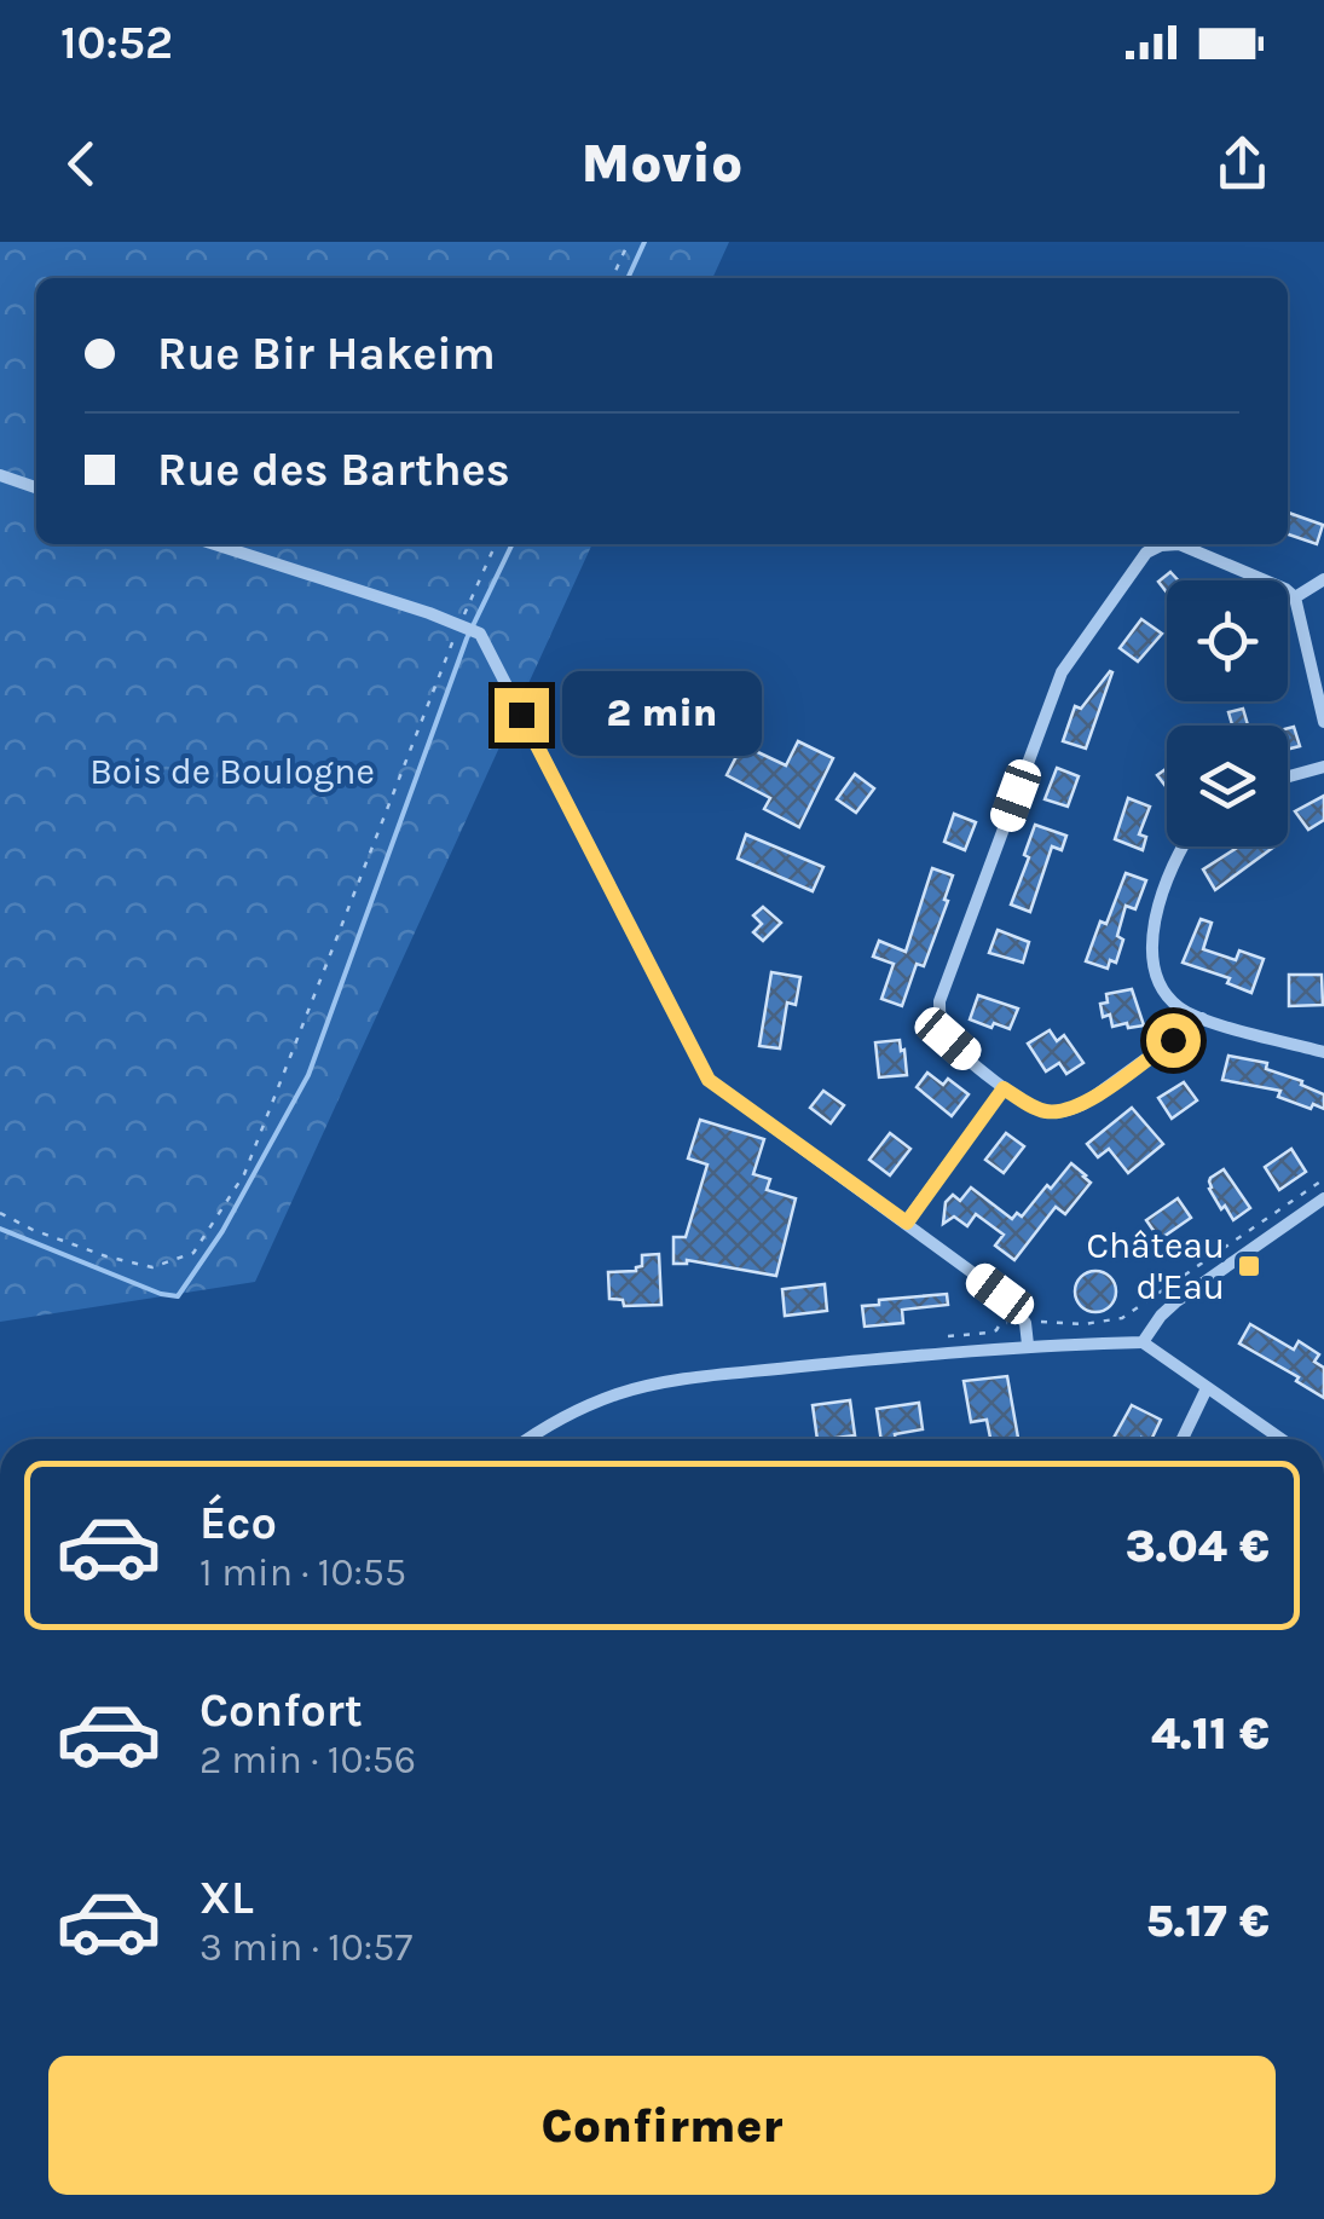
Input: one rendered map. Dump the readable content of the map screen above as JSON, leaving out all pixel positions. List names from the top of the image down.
{
  "parks": ["Bois de Boulogne"],
  "places": {
    "transit": ["Château d'Eau"]
  },
  "page": {
    "status": "10:52",
    "header": "Movio",
    "banner": ["Rue Bir Hakeim", "Rue des Barthes"],
    "bubble": "2 min",
    "list": [
      {
        "name": "Éco",
        "note": "1 min · 10:55",
        "value": "3.04 €"
      },
      {
        "name": "Confort",
        "note": "2 min · 10:56",
        "value": "4.11 €"
      },
      {
        "name": "XL",
        "note": "3 min · 10:57",
        "value": "5.17 €"
      }
    ],
    "buttons": "Confirmer"
  }
}
